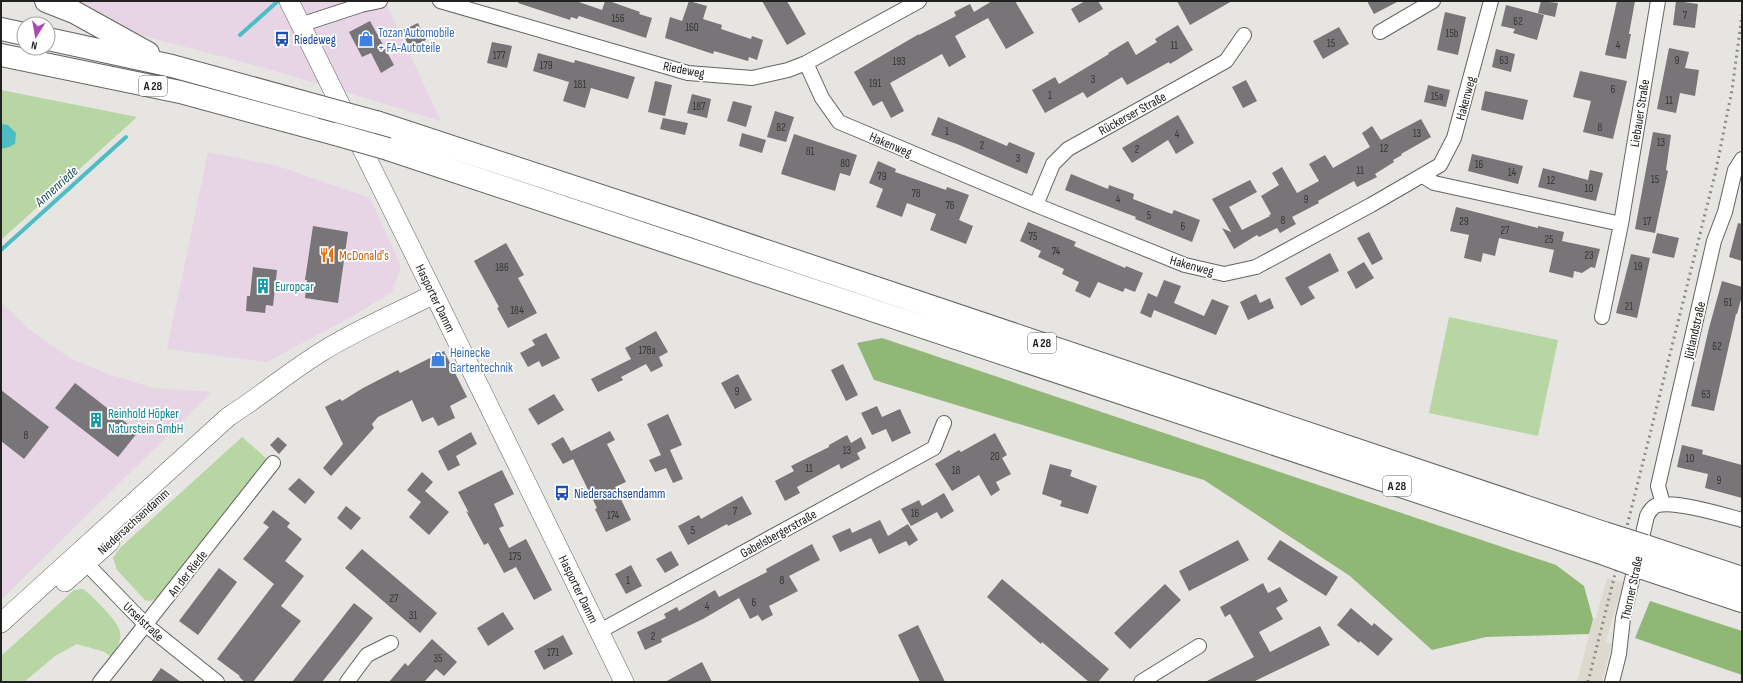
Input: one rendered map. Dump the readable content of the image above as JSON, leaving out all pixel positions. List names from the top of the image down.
{
  "streets": {
    "highway": ["A 28"],
    "main road": ["Hasporter Damm", "Niedersachsendamm"],
    "street": [
      "Riedeweg",
      "Hakenweg",
      "Rückerser Straße",
      "Liebauer Straße",
      "Jütlandstraße",
      "Gabelsbergerstraße",
      "An der Riede",
      "Thorner Straße",
      "Urselstraße"
    ]
  },
  "crossings": [
    ["Riedeweg", "Hakenweg"],
    ["Hakenweg", "Rückerser Straße"],
    ["Hasporter Damm", "Niedersachsendamm"],
    ["Hasporter Damm", "Gabelsbergerstraße"],
    ["Jütlandstraße", "Thorner Straße"],
    ["Niedersachsendamm", "Urselstraße"],
    ["An der Riede", "Urselstraße"]
  ],
  "water": ["Annenriede"],
  "places": {
    "bus stop": ["Riedeweg", "Niedersachsendamm"],
    "shop": ["Tozan Automobile + FA-Autoteile", "Heinecke Gartentechnik"],
    "restaurant": ["McDonald's"],
    "building": ["Europcar", "Reinhold Höpker Naturstein GmbH"]
  },
  "house_numbers": [
    "7",
    "156",
    "62",
    "160",
    "15b",
    "15",
    "11",
    "4",
    "177",
    "63",
    "9",
    "193",
    "179",
    "3",
    "191",
    "181",
    "6",
    "1",
    "15a",
    "11",
    "187",
    "82",
    "8",
    "1",
    "13",
    "4",
    "13",
    "2",
    "12",
    "2",
    "81",
    "3",
    "80",
    "16",
    "11",
    "14",
    "79",
    "15",
    "12",
    "10",
    "78",
    "4",
    "9",
    "76",
    "5",
    "8",
    "29",
    "17",
    "6",
    "27",
    "75",
    "25",
    "74",
    "23",
    "19",
    "186",
    "61",
    "21",
    "184",
    "62",
    "178a",
    "9",
    "63",
    "8",
    "13",
    "20",
    "10",
    "11",
    "18",
    "9",
    "7",
    "16",
    "174",
    "5",
    "175",
    "1",
    "8",
    "27",
    "6",
    "4",
    "31",
    "2",
    "171",
    "35"
  ],
  "north": "bottom"
}
